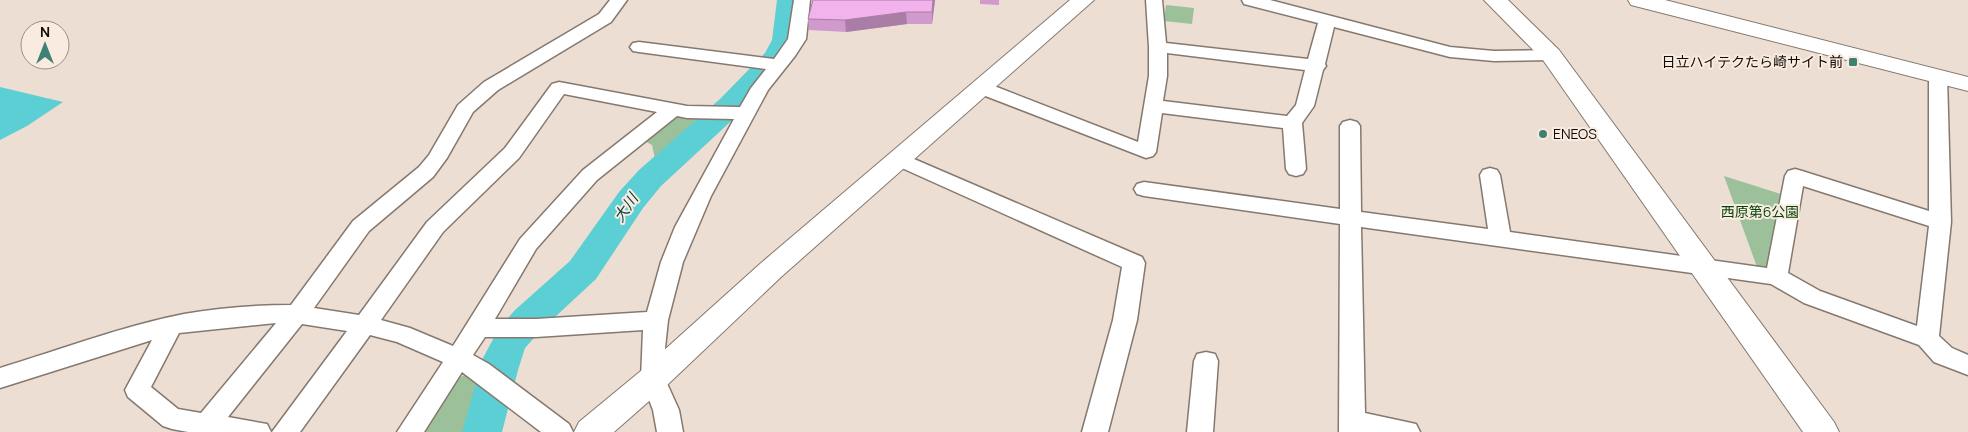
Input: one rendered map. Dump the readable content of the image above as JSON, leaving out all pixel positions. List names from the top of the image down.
{
  "water": ["大川"],
  "parks": ["西原第6公園"],
  "places": {
    "transit": ["日立ハイテクたら崎サイト前"],
    "other": ["ENEOS"]
  },
  "north": "top"
}
